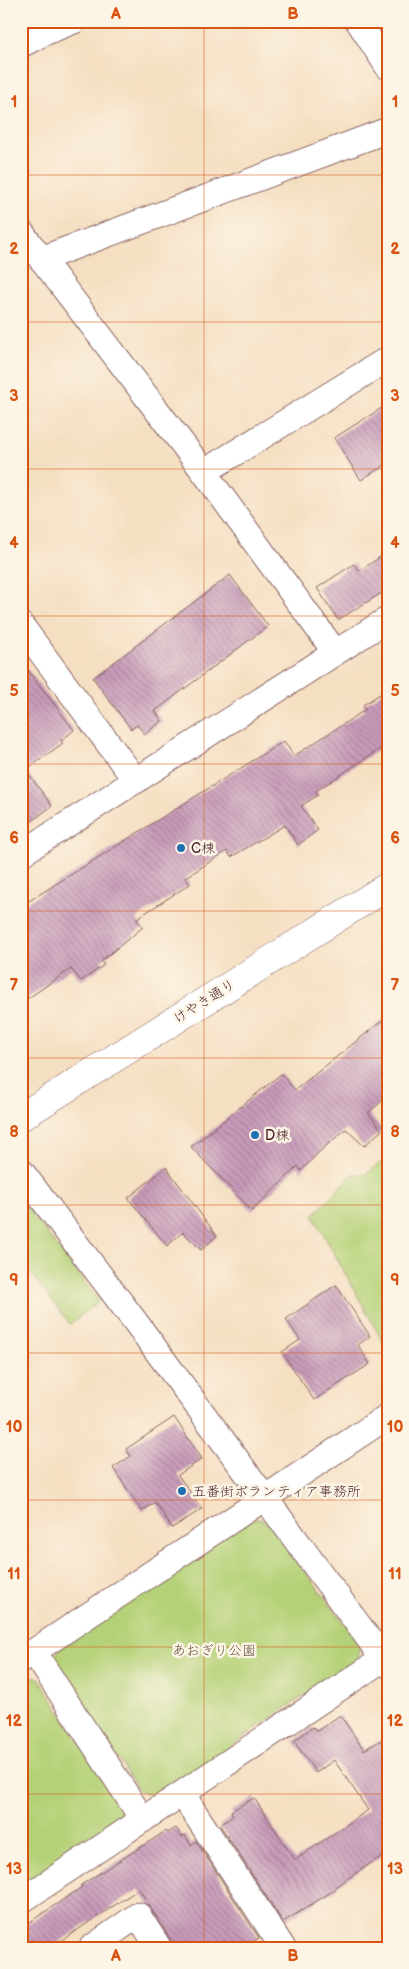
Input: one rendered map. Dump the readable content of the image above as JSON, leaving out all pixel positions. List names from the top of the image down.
{
  "streets": {
    "street": ["けやき通り"]
  },
  "parks": ["あおぎり公園"],
  "places": ["C棟", "D棟", "五番街ボランティア事務所"],
  "grid": {
    "columns": ["A", "B"],
    "rows": [
      "1",
      "2",
      "3",
      "4",
      "5",
      "6",
      "7",
      "8",
      "9",
      "10",
      "11",
      "12",
      "13"
    ]
  }
}
